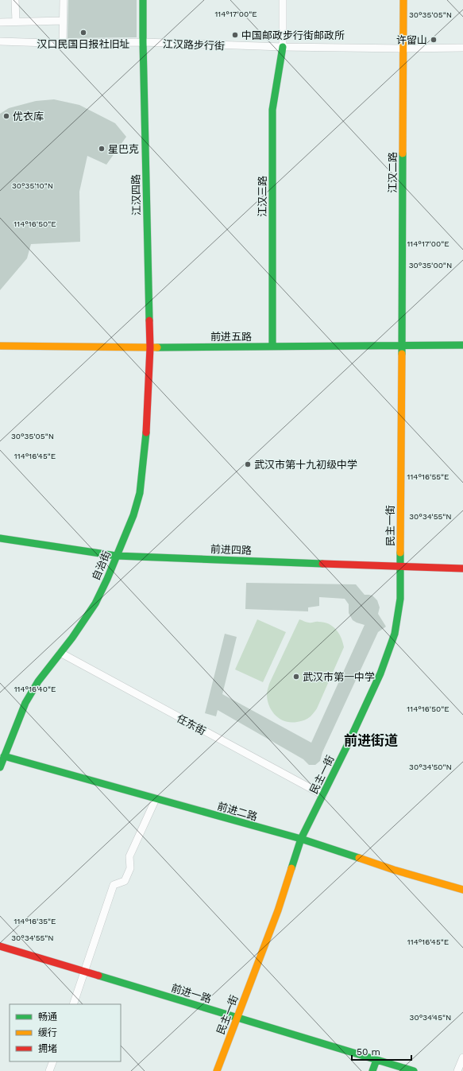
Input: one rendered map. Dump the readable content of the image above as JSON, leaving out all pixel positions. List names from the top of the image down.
{
  "streets": {
    "street": [
      "江汉路步行街",
      "江汉二路",
      "江汉四路",
      "江汉三路",
      "前进五路",
      "民主一街",
      "前进四路",
      "自治街",
      "任东街",
      "前进二路",
      "前进一路"
    ]
  },
  "crossings": [
    ["江汉路步行街", "江汉二路"],
    ["江汉路步行街", "江汉四路"],
    ["江汉路步行街", "江汉三路"],
    ["江汉二路", "前进五路"],
    ["江汉二路", "民主一街"],
    ["江汉四路", "前进五路"],
    ["江汉四路", "自治街"],
    ["江汉三路", "前进五路"],
    ["前进五路", "民主一街"],
    ["前进五路", "自治街"],
    ["民主一街", "前进四路"],
    ["民主一街", "任东街"],
    ["民主一街", "前进二路"],
    ["民主一街", "前进一路"],
    ["前进四路", "自治街"],
    ["自治街", "任东街"],
    ["自治街", "前进二路"]
  ],
  "districts": ["前进街道"],
  "places": [
    "汉口民国日报社旧址",
    "中国邮政步行街邮政所",
    "许留山",
    "优衣库",
    "星巴克",
    "武汉市第十九初级中学",
    "武汉市第一中学"
  ],
  "legend": ["畅通", "缓行", "拥堵"],
  "scale_bar": "50 m",
  "coordinates": [
    "114°17'00\"E",
    "30°35'05\"N",
    "30°35'10\"N",
    "114°16'50\"E",
    "30°35'00\"N",
    "114°16'45\"E",
    "114°16'55\"E",
    "30°34'55\"N",
    "114°16'40\"E",
    "30°34'50\"N",
    "114°16'35\"E",
    "30°34'45\"N"
  ]
}
